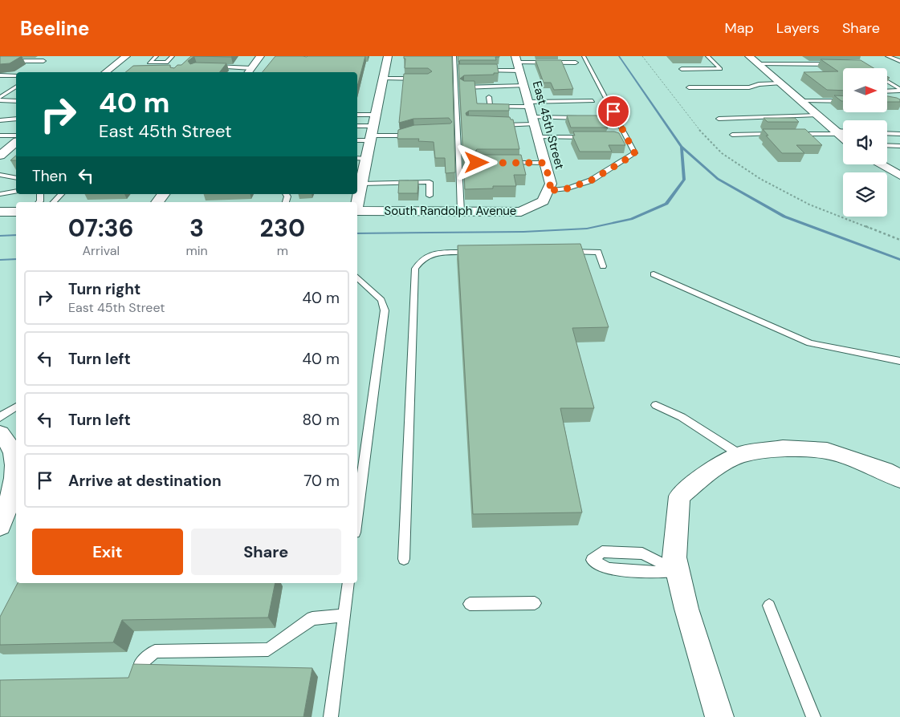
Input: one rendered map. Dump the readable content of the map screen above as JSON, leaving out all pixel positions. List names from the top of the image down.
{
  "streets": {
    "street": ["East 45th Street", "South Randolph Avenue"]
  },
  "crossings": [
    ["East 45th Street", "South Randolph Avenue"]
  ],
  "north": "right",
  "page": {
    "header": "Beeline",
    "nav": ["Map", "Layers", "Share"],
    "turn": ["40 m", "East 45th Street"],
    "then": "Then",
    "eta": [
      "07:36",
      "Arrival",
      "3",
      "min",
      "230",
      "m"
    ],
    "list": [
      {
        "name": "Turn right",
        "note": "East 45th Street",
        "value": "40 m"
      },
      {
        "name": "Turn left",
        "value": "40 m"
      },
      {
        "name": "Turn left",
        "value": "80 m"
      },
      {
        "name": "Arrive at destination",
        "value": "70 m"
      }
    ],
    "buttons": ["Exit", "Share"]
  }
}
